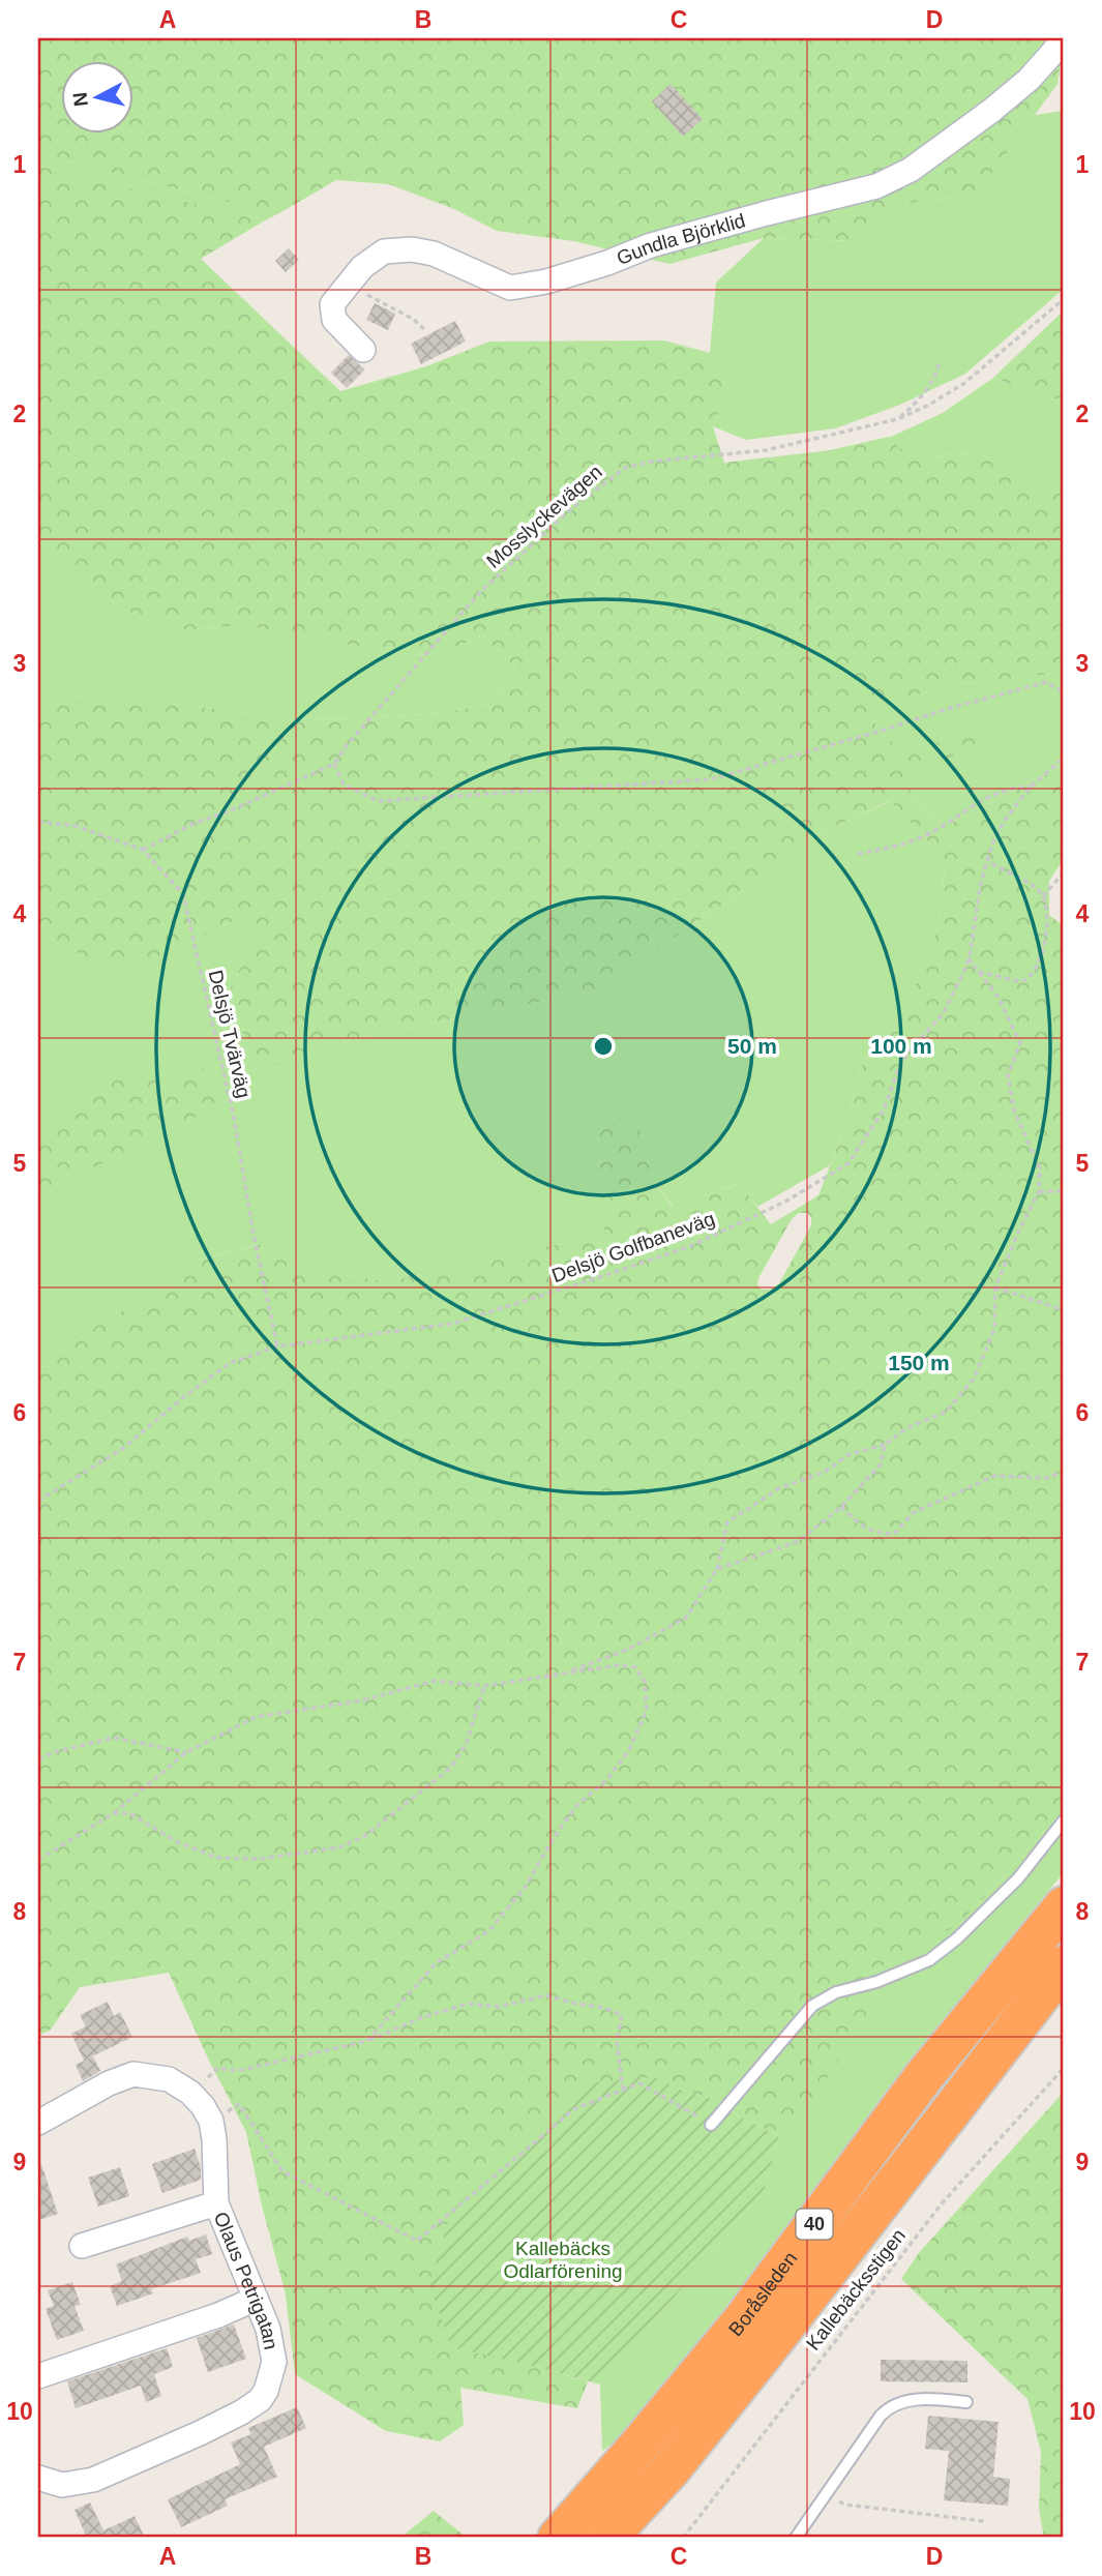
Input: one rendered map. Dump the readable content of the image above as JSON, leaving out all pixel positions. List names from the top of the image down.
{
  "streets": {
    "highway": ["40", "Boråsleden"],
    "street": ["Gundla Björklid", "Olaus Petrigatan"],
    "path": [
      "Mosslyckevägen",
      "Delsjö Tvärväg",
      "Delsjö Golfbaneväg",
      "Kallebäcksstigen"
    ]
  },
  "crossings": [
    ["Mosslyckevägen", "Delsjö Tvärväg"],
    ["Delsjö Tvärväg", "Delsjö Golfbaneväg"]
  ],
  "parks": ["Kallebäcks Odlarförening"],
  "north": "left",
  "grid": {
    "columns": [
      "A",
      "B",
      "C",
      "D"
    ],
    "rows": [
      "1",
      "2",
      "3",
      "4",
      "5",
      "6",
      "7",
      "8",
      "9",
      "10"
    ]
  },
  "rings": ["50 m", "100 m", "150 m"]
}
